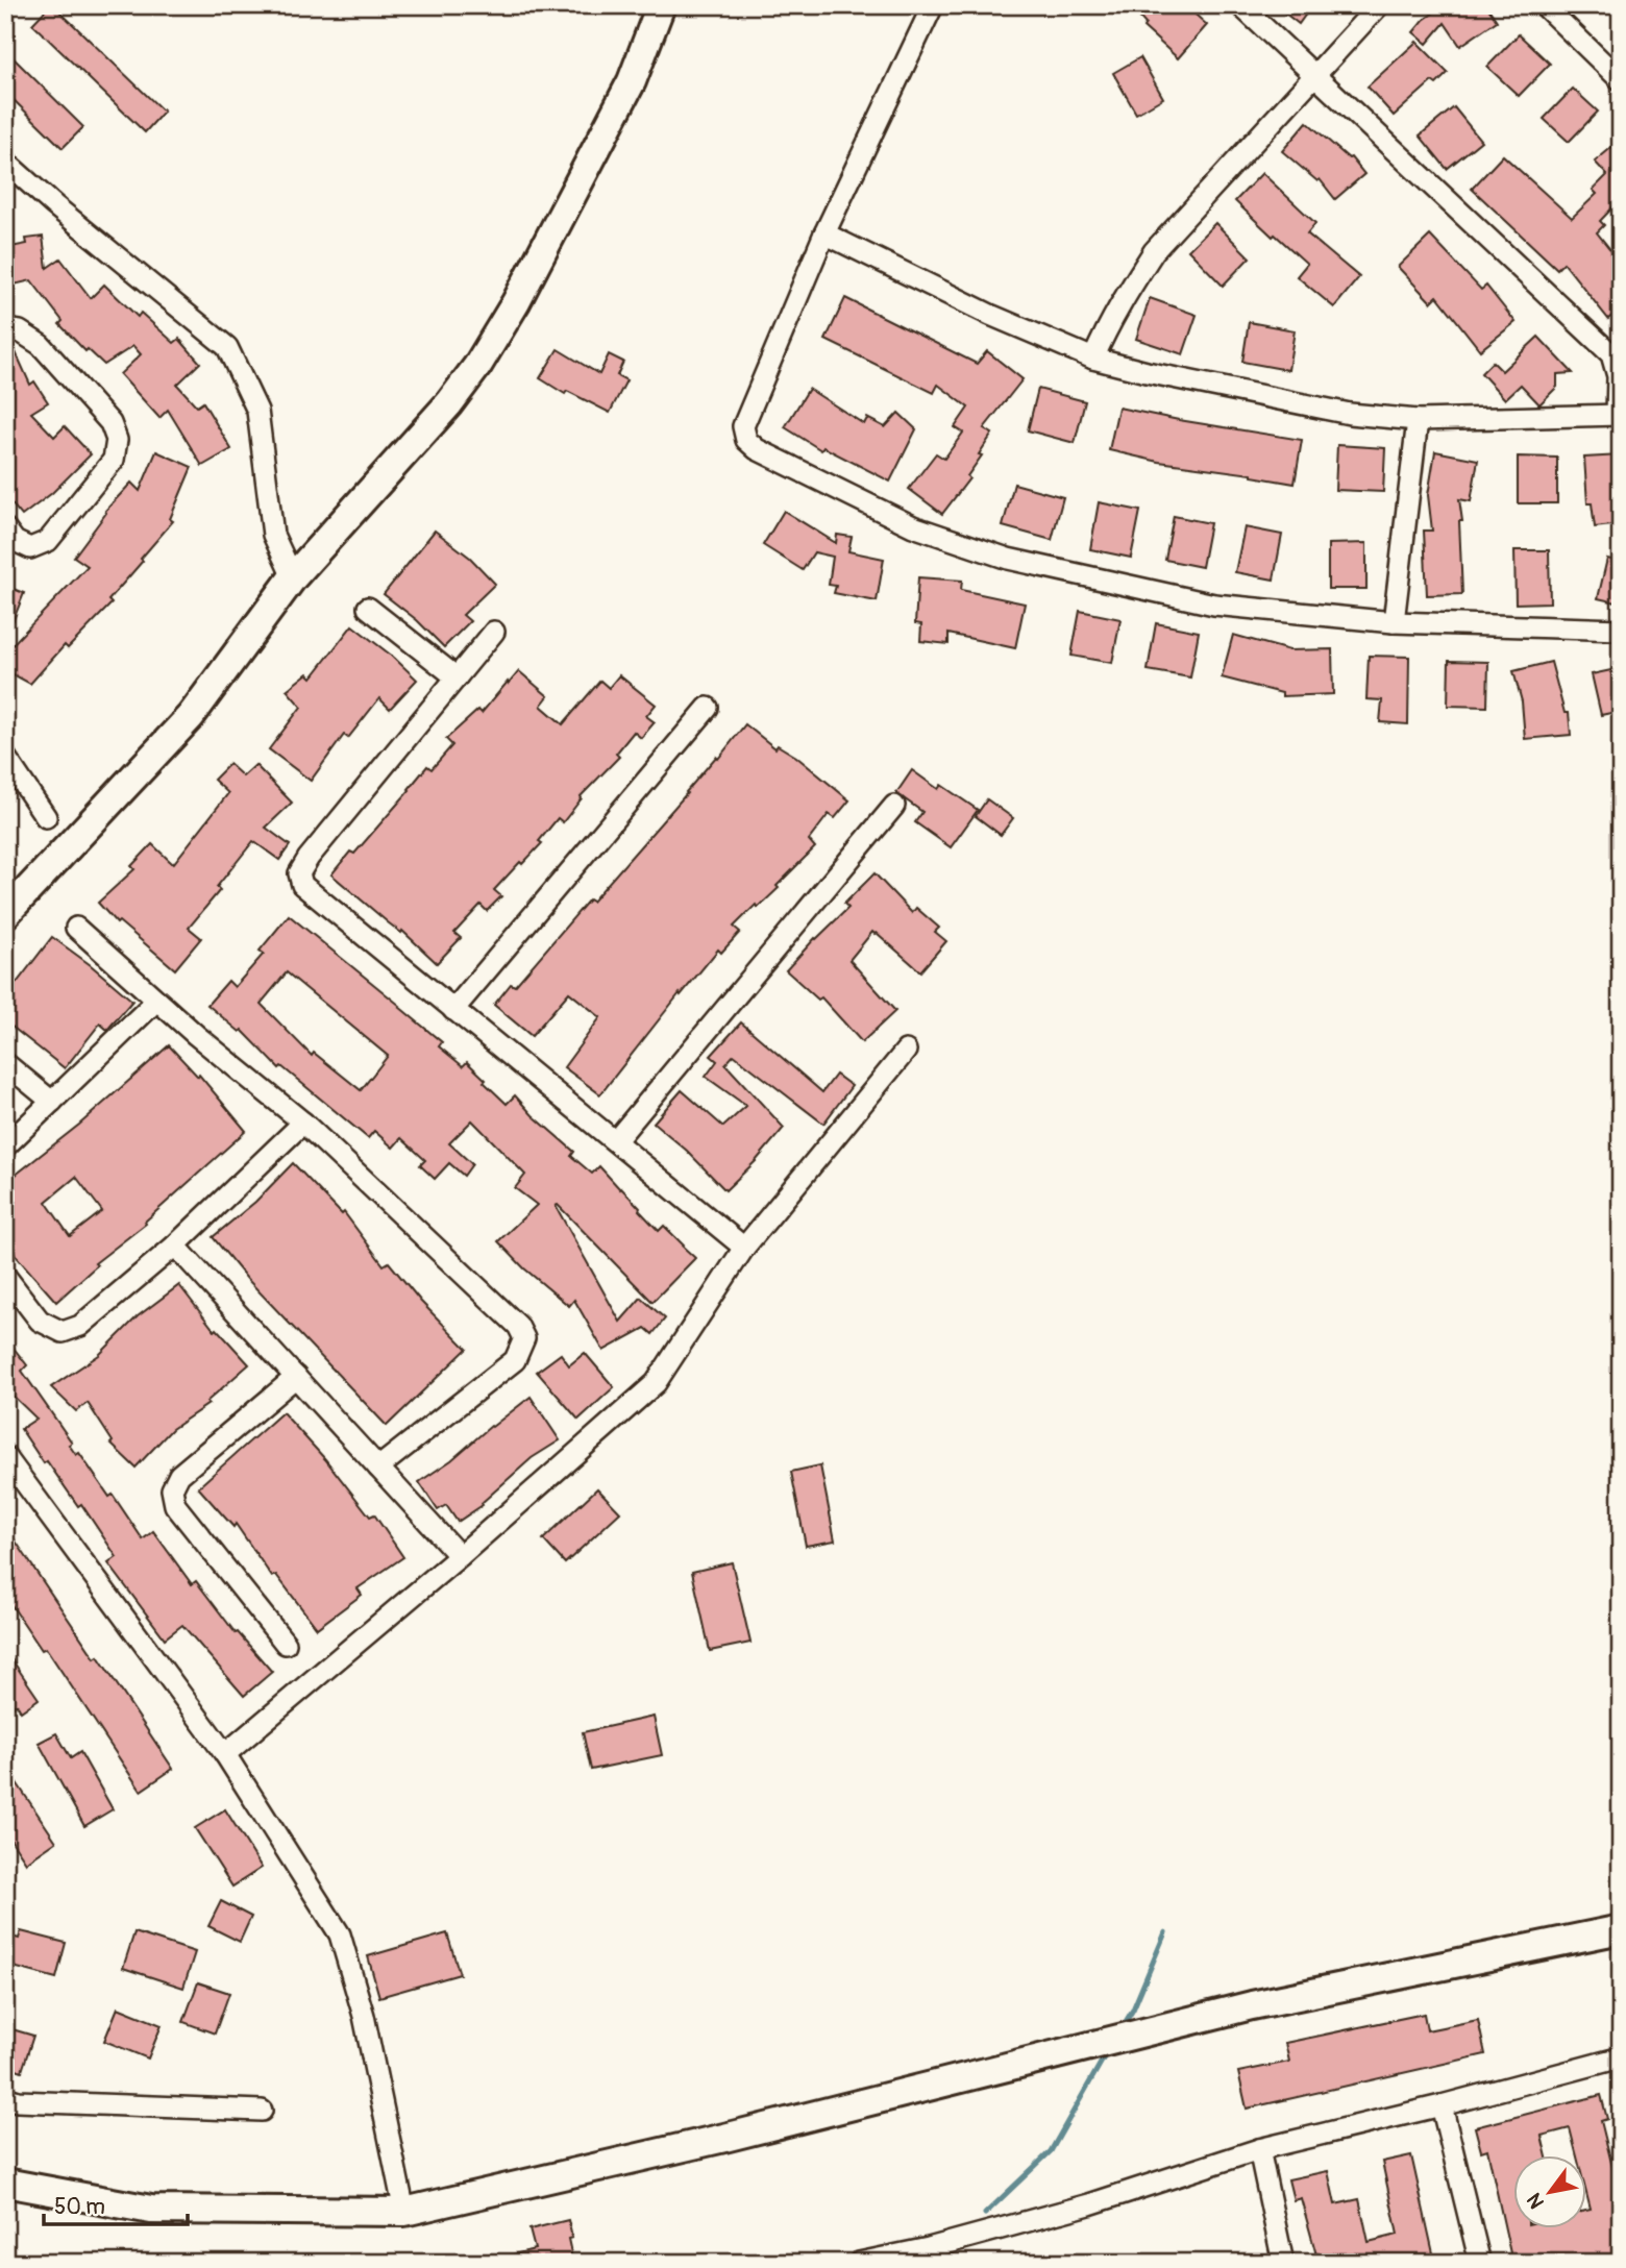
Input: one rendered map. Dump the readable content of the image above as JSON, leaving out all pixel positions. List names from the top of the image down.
{
  "scale_bar": "50 m",
  "north": "bottom left"
}
